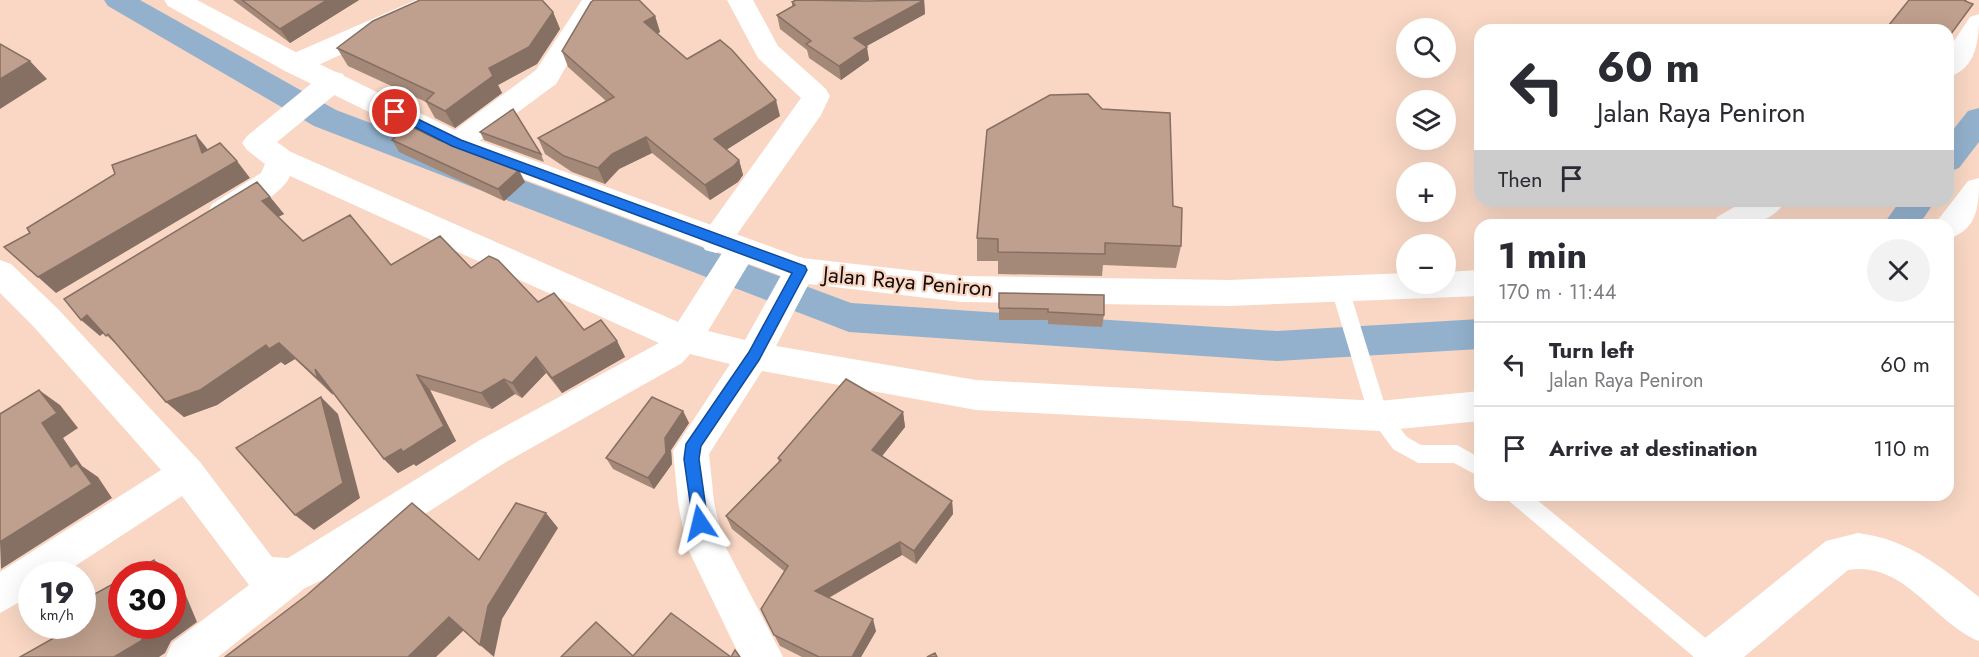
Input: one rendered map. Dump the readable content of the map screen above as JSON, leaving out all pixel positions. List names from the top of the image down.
{
  "streets": {
    "street": ["Jalan Raya Peniron"]
  },
  "page": {
    "map_buttons": ["+", "−"],
    "turn": ["60 m", "Jalan Raya Peniron"],
    "then": "Then",
    "heading": ["1 min", "170 m · 11:44"],
    "list": [
      {
        "name": "Turn left",
        "note": "Jalan Raya Peniron",
        "value": "60 m"
      },
      {
        "name": "Arrive at destination",
        "value": "110 m"
      }
    ],
    "speed": "19 km/h",
    "limit": "30"
  }
}
